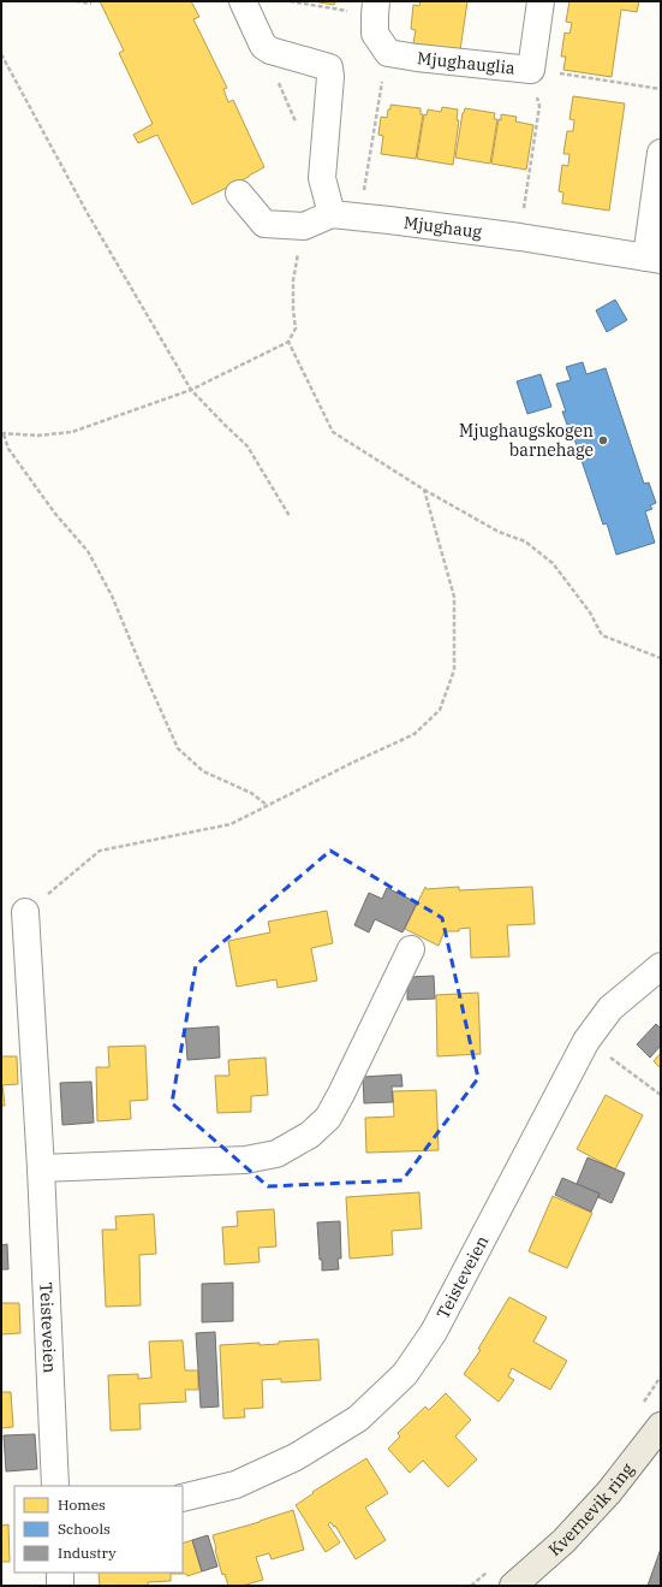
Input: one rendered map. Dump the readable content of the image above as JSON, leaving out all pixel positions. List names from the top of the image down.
{
  "streets": {
    "main road": ["Kvernevik ring"],
    "street": ["Mjughauglia", "Mjughaug", "Teisteveien"]
  },
  "places": ["Mjughaugskogen barnehage"],
  "legend": ["Homes", "Schools", "Industry"]
}
